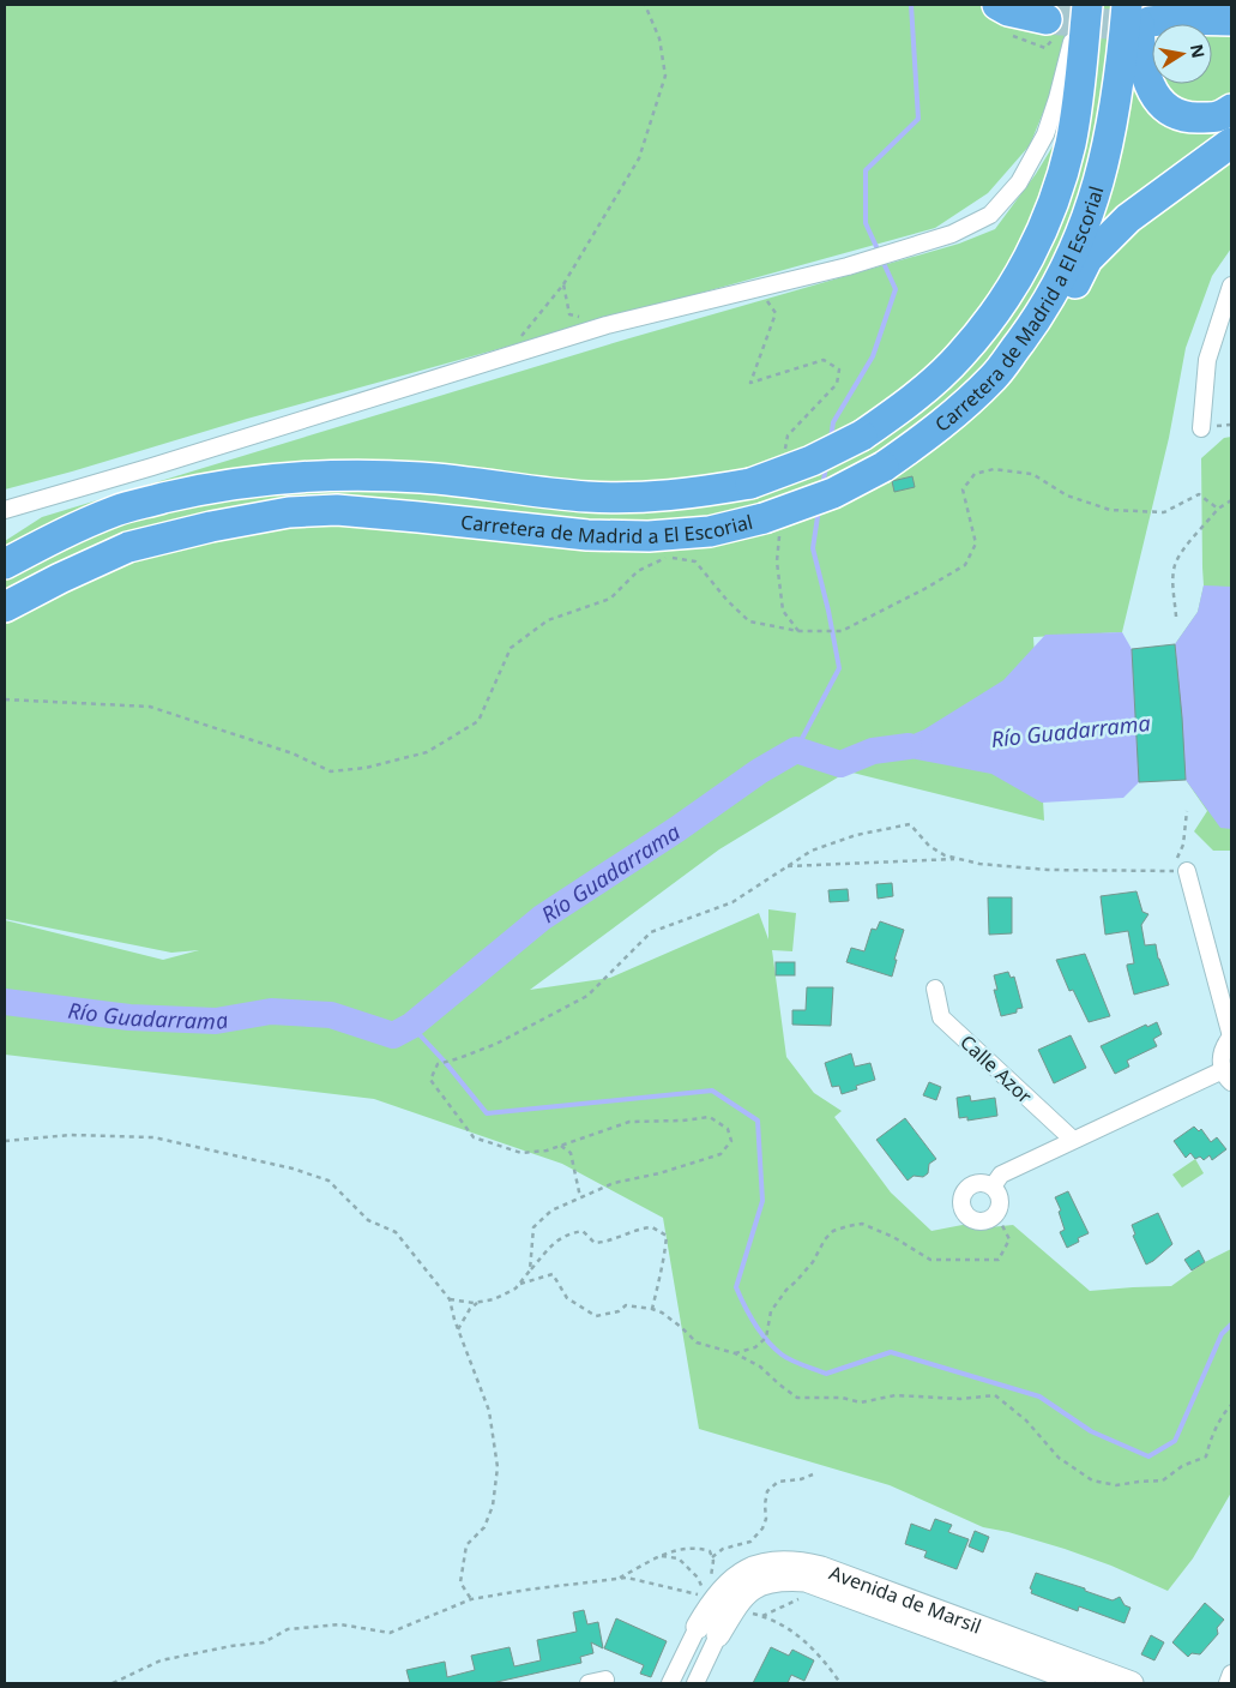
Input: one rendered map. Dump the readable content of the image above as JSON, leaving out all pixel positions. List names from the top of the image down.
{
  "streets": {
    "highway": ["Carretera de Madrid a El Escorial"],
    "street": ["Calle Azor", "Avenida de Marsil"]
  },
  "water": ["Río Guadarrama"],
  "north": "right"
}
